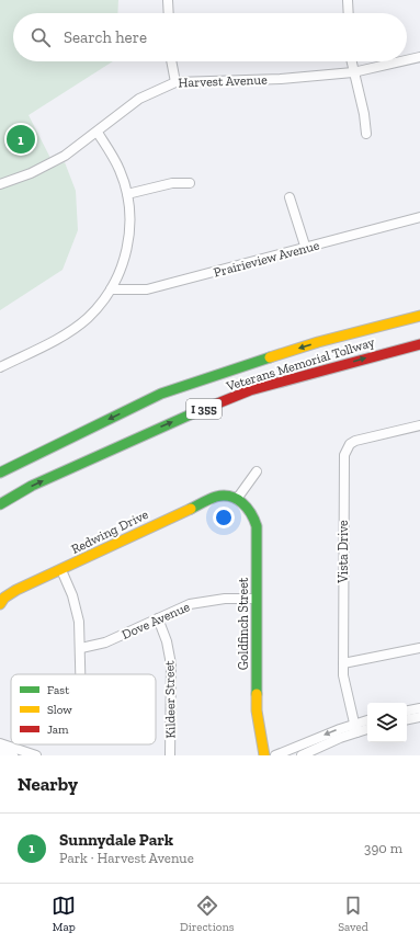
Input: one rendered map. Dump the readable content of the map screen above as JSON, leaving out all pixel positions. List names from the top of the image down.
{
  "streets": {
    "main road": [
      "Veterans Memorial Tollway",
      "I 355",
      "Redwing Drive",
      "Goldfinch Street"
    ],
    "street": [
      "Harvest Avenue",
      "Prairieview Avenue",
      "Vista Drive",
      "Dove Avenue",
      "Kildeer Street"
    ]
  },
  "crossings": [
    ["Redwing Drive", "Goldfinch Street"],
    ["Dove Avenue", "Goldfinch Street"],
    ["Dove Avenue", "Kildeer Street"]
  ],
  "legend": ["Fast", "Slow", "Jam"],
  "page": {
    "search": "Search here",
    "pins": "1",
    "heading": "Nearby",
    "list": [
      {
        "mark": "1",
        "name": "Sunnydale Park",
        "note": "Park · Harvest Avenue",
        "value": "390 m"
      }
    ],
    "nav": ["Map", "Directions", "Saved"]
  }
}
